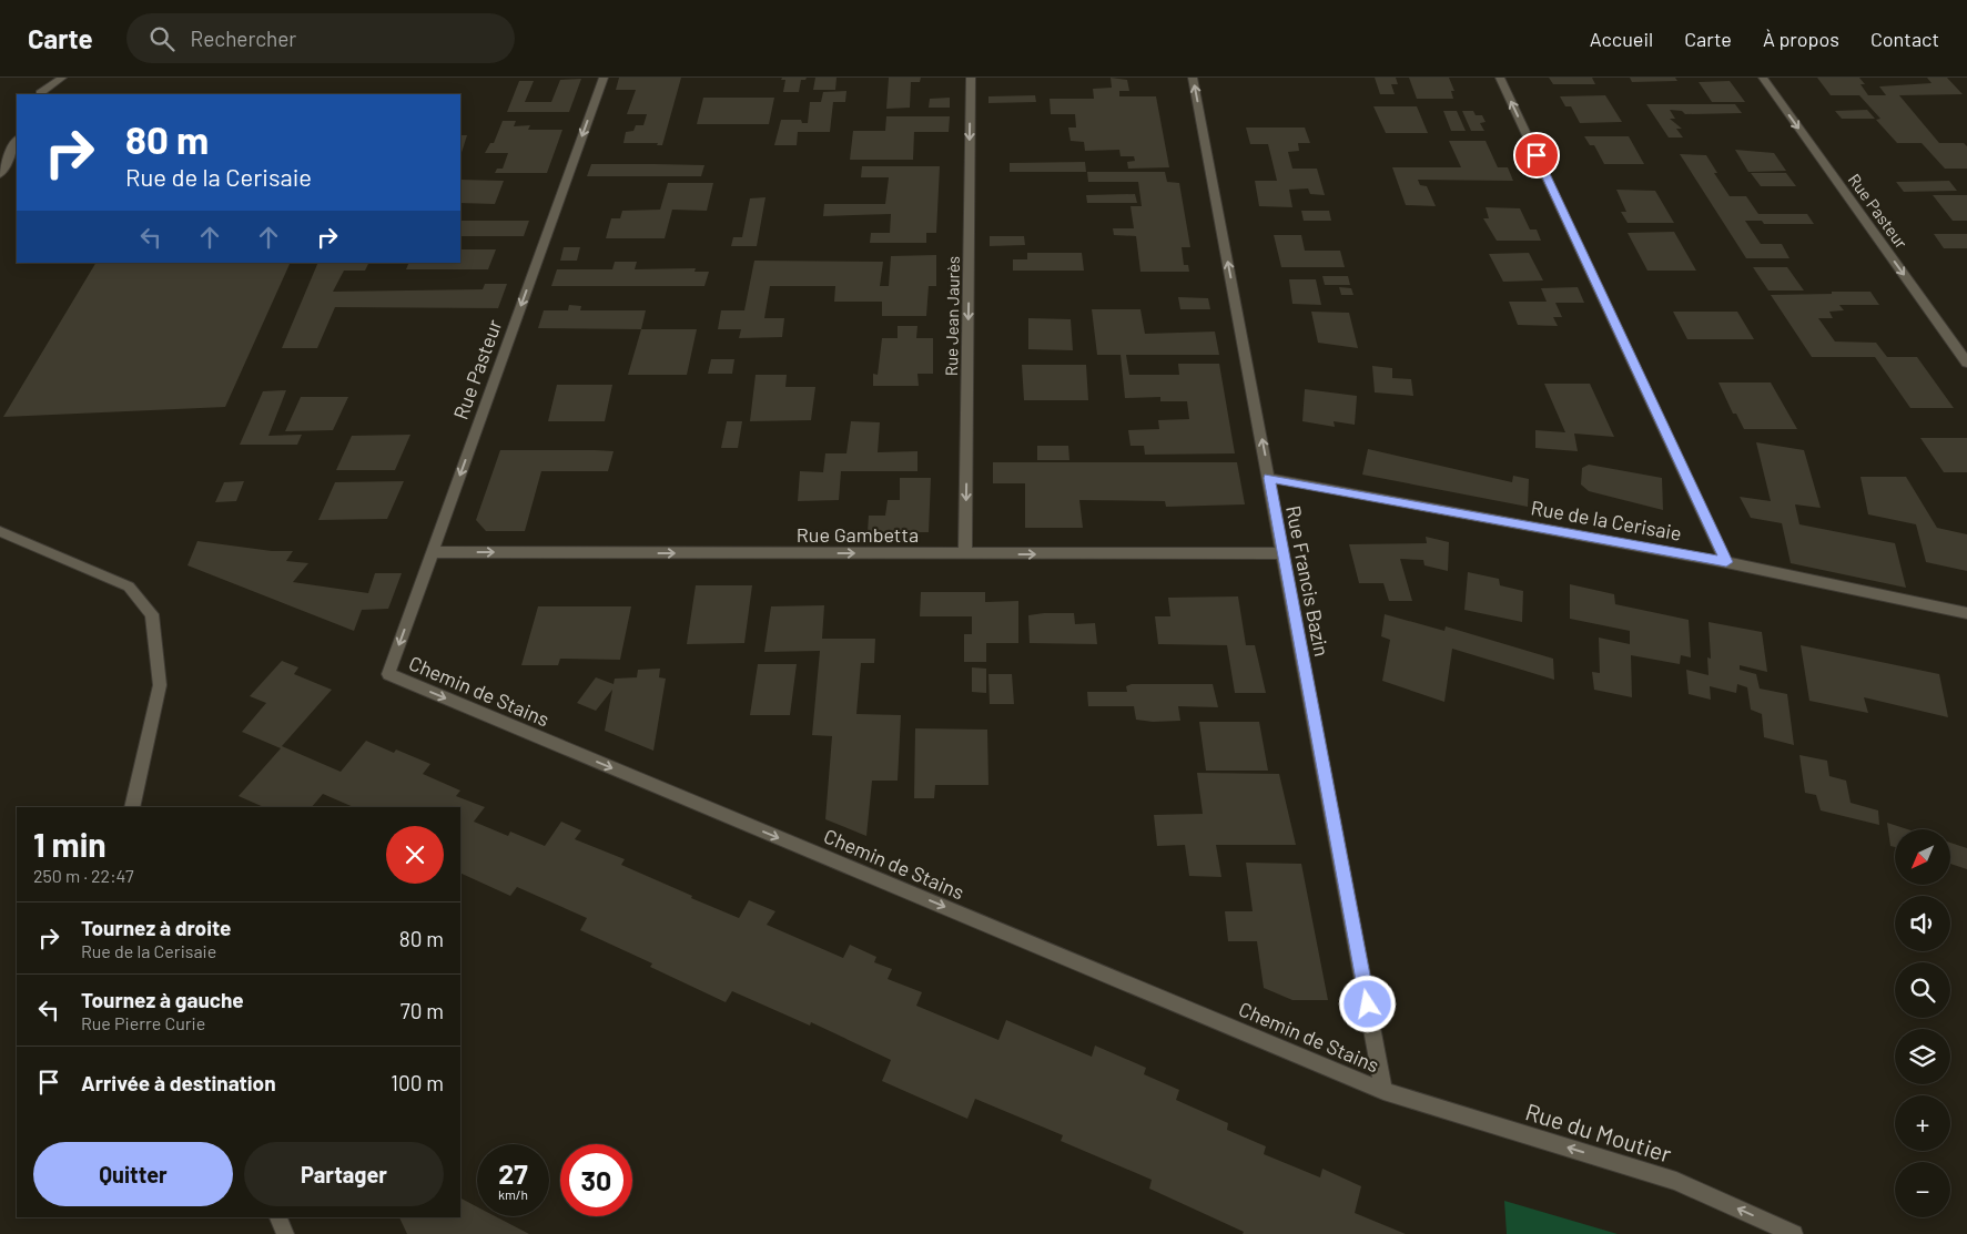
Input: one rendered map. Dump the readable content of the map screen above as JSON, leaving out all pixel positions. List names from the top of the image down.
{
  "streets": {
    "street": [
      "Rue Pasteur",
      "Rue Jean Jaurès",
      "Rue de la Cerisaie",
      "Rue Gambetta",
      "Rue Francis Bazin",
      "Chemin de Stains",
      "Rue du Moutier"
    ]
  },
  "crossings": [
    ["Rue Pasteur", "Rue Gambetta"],
    ["Rue Pasteur", "Chemin de Stains"],
    ["Rue Jean Jaurès", "Rue Gambetta"],
    ["Rue de la Cerisaie", "Rue Francis Bazin"],
    ["Rue Gambetta", "Rue Francis Bazin"],
    ["Rue Francis Bazin", "Chemin de Stains"],
    ["Rue Francis Bazin", "Rue du Moutier"],
    ["Chemin de Stains", "Rue du Moutier"]
  ],
  "one_way": [
    "Rue Pasteur",
    "Rue Jean Jaurès",
    "Rue Gambetta",
    "Rue Francis Bazin",
    "Chemin de Stains",
    "Rue du Moutier"
  ],
  "north": "bottom left",
  "page": {
    "header": "Carte",
    "search": "Rechercher",
    "nav": [
      "Accueil",
      "Carte",
      "À propos",
      "Contact"
    ],
    "turn": ["80 m", "Rue de la Cerisaie"],
    "heading": ["1 min", "250 m · 22:47"],
    "map_buttons": ["+", "−"],
    "list": [
      {
        "name": "Tournez à droite",
        "note": "Rue de la Cerisaie",
        "value": "80 m"
      },
      {
        "name": "Tournez à gauche",
        "note": "Rue Pierre Curie",
        "value": "70 m"
      },
      {
        "name": "Arrivée à destination",
        "value": "100 m"
      }
    ],
    "buttons": ["Quitter", "Partager"],
    "speed": "27 km/h",
    "limit": "30"
  }
}
